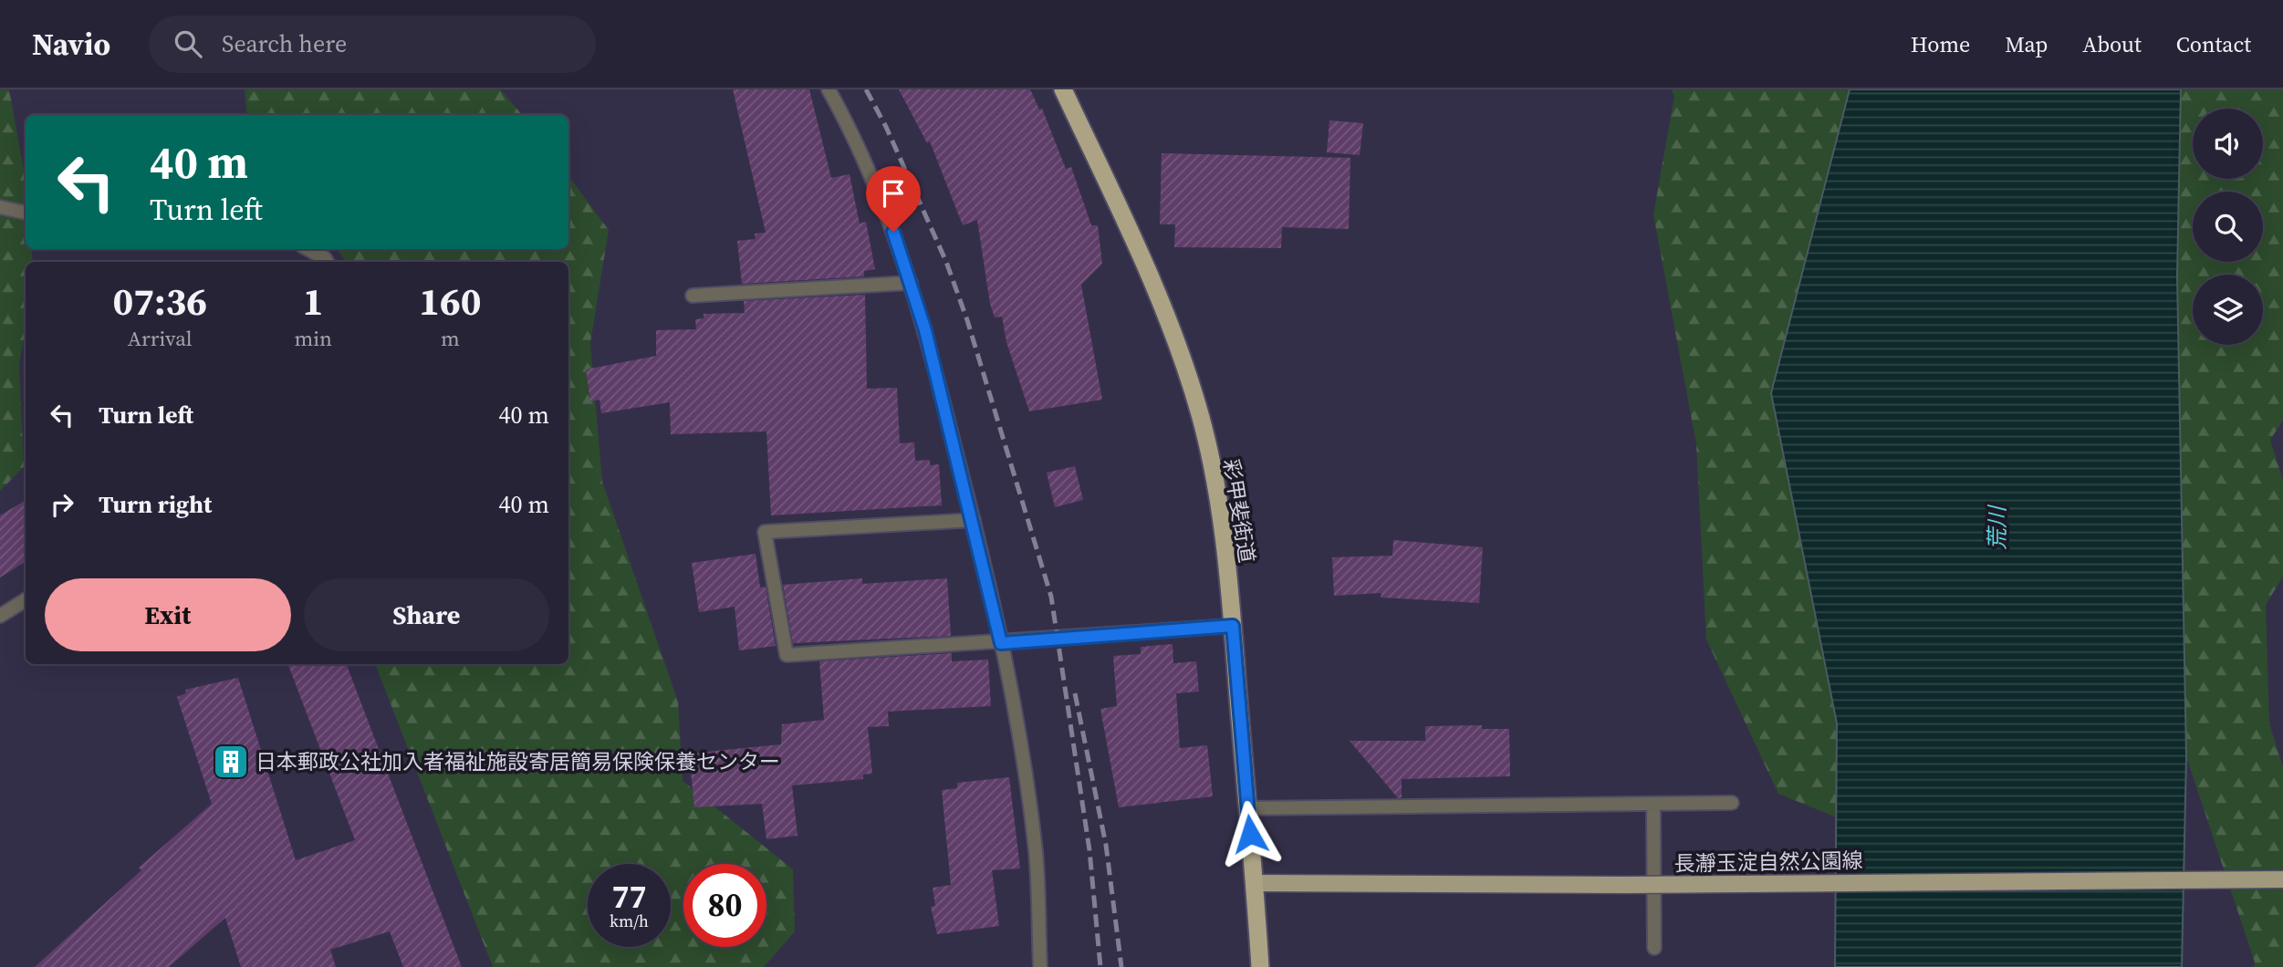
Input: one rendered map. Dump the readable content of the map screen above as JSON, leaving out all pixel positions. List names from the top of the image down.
{
  "streets": {
    "highway": ["彩甲斐街道"],
    "main road": ["長瀞玉淀自然公園線"]
  },
  "crossings": [
    ["彩甲斐街道", "長瀞玉淀自然公園線"]
  ],
  "water": ["荒川"],
  "places": {
    "building": ["日本郵政公社加入者福祉施設寄居簡易保険保養センター"]
  },
  "page": {
    "header": "Navio",
    "search": "Search here",
    "nav": [
      "Home",
      "Map",
      "About",
      "Contact"
    ],
    "turn": ["40 m", "Turn left"],
    "eta": [
      "07:36",
      "Arrival",
      "1",
      "min",
      "160",
      "m"
    ],
    "list": [
      {
        "name": "Turn left",
        "value": "40 m"
      },
      {
        "name": "Turn right",
        "value": "40 m"
      }
    ],
    "buttons": ["Exit", "Share"],
    "speed": "77 km/h",
    "limit": "80"
  }
}
